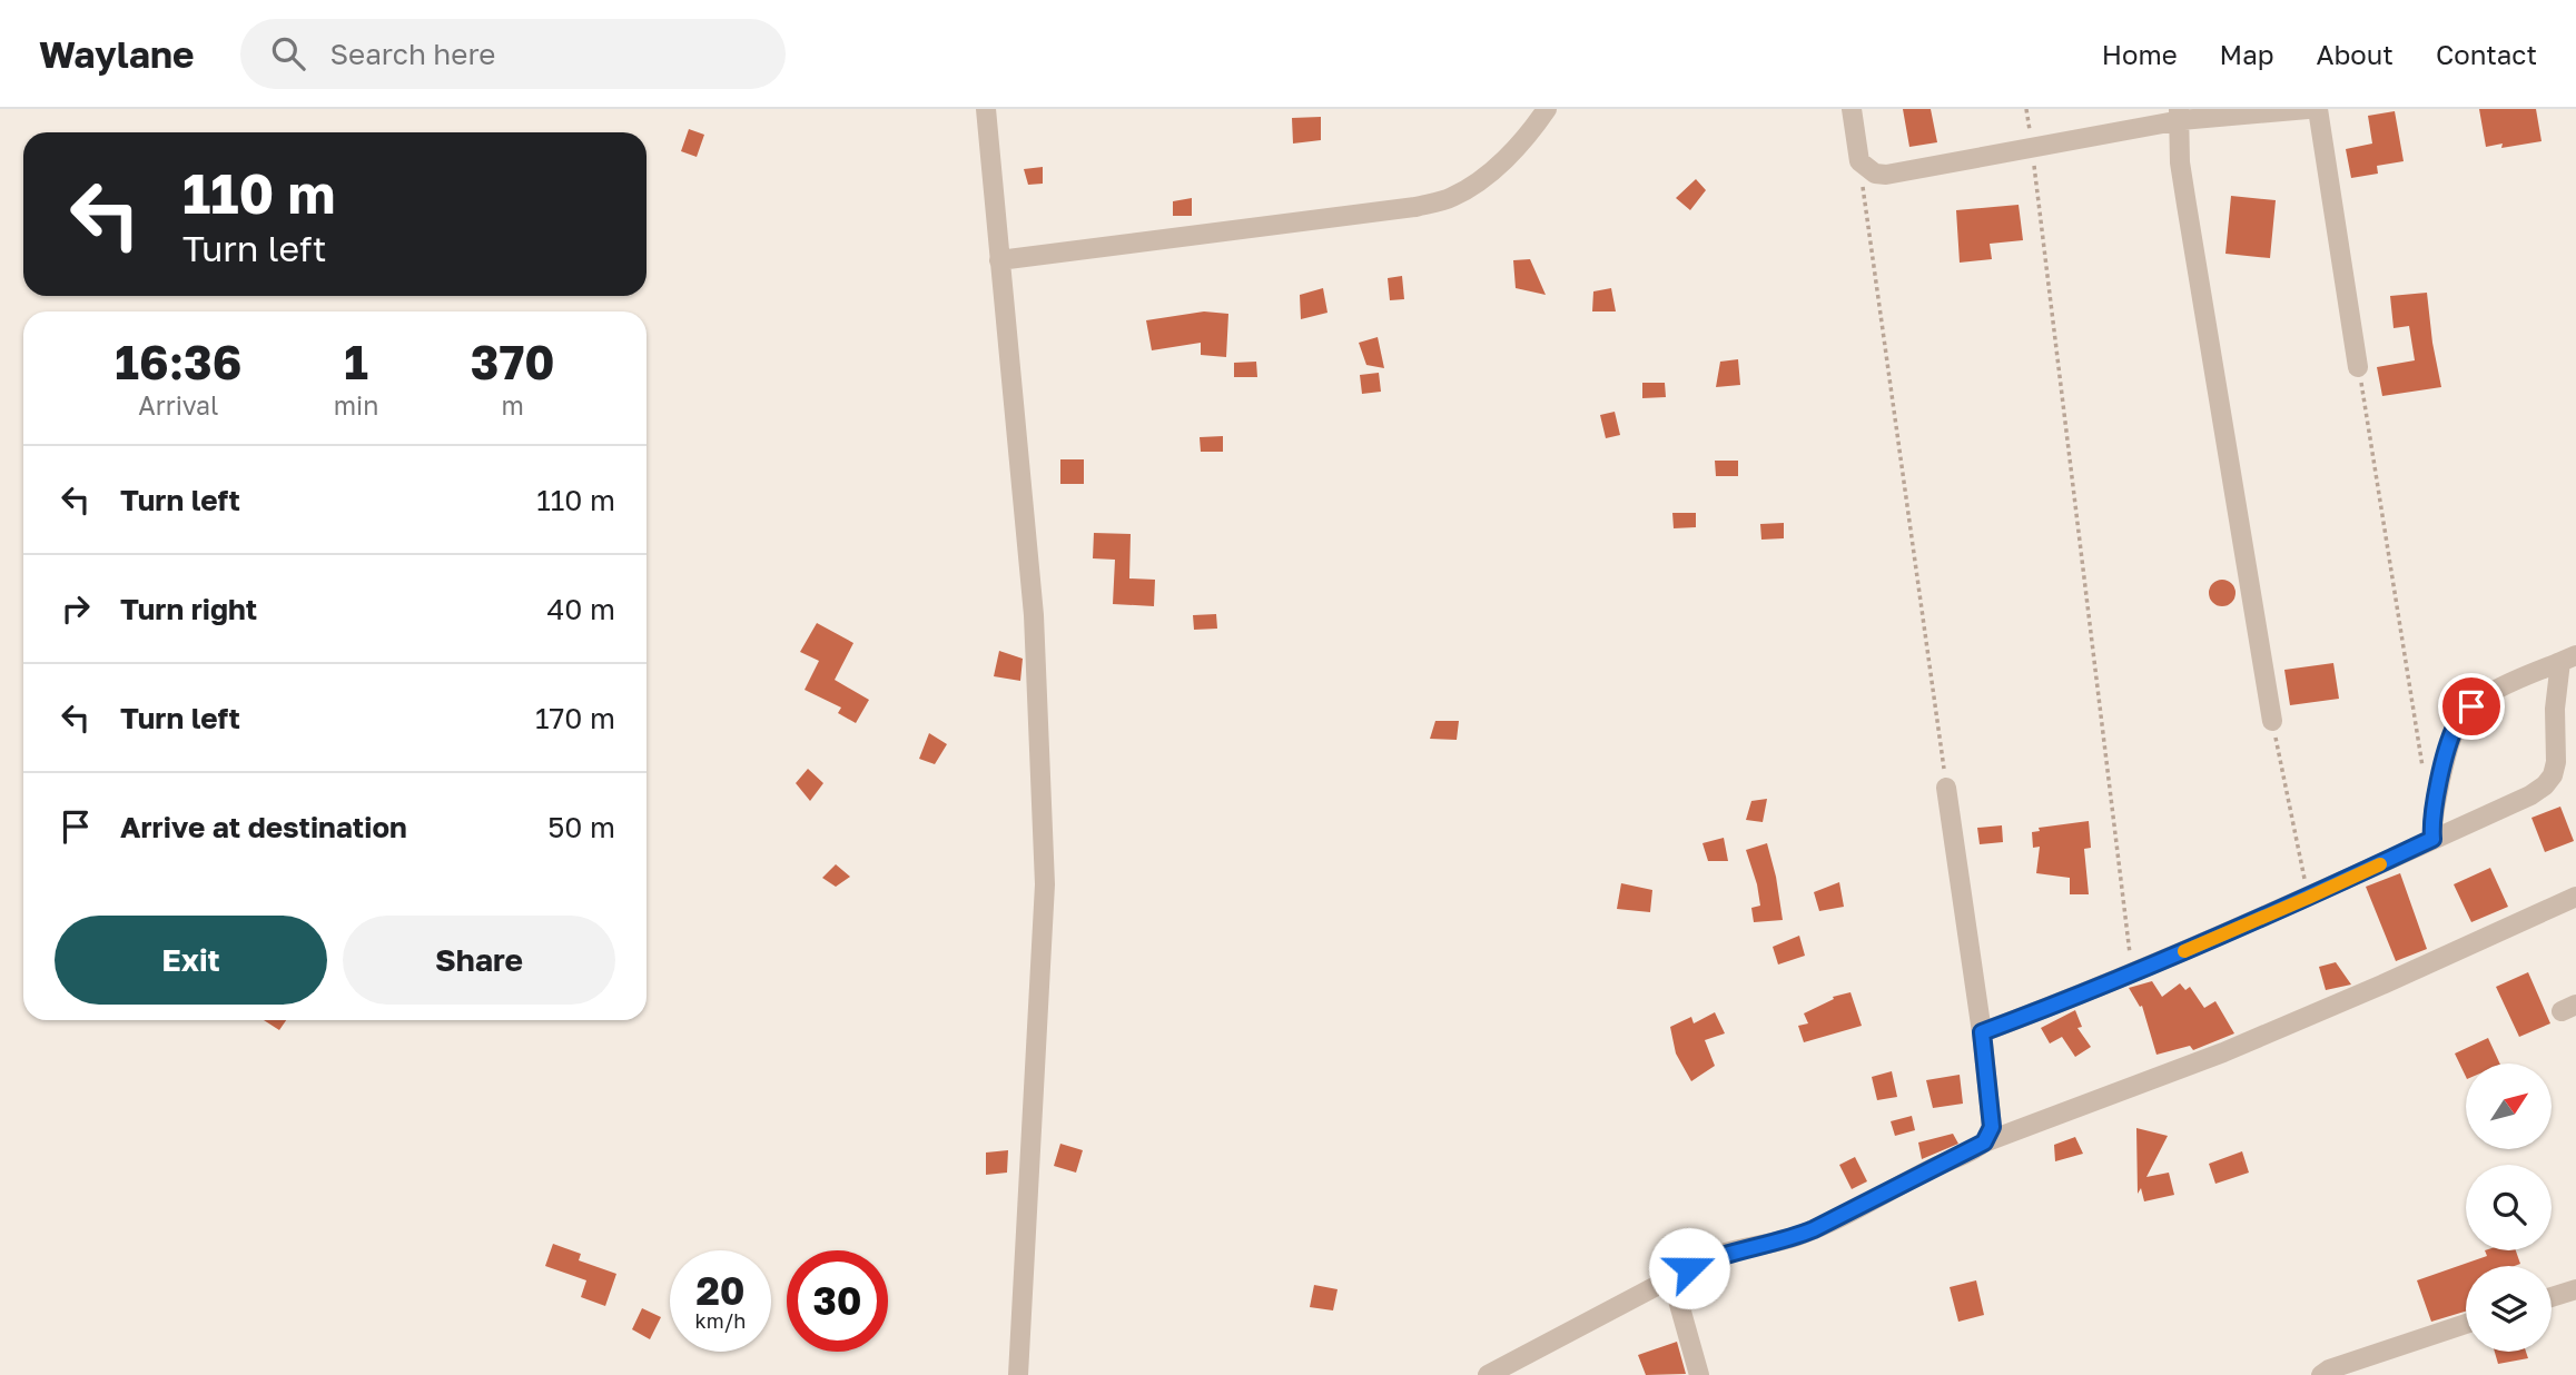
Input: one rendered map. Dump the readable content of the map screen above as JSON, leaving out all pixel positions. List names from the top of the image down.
{
  "north": "top right",
  "page": {
    "header": "Waylane",
    "search": "Search here",
    "nav": [
      "Home",
      "Map",
      "About",
      "Contact"
    ],
    "turn": ["110 m", "Turn left"],
    "eta": [
      "16:36",
      "Arrival",
      "1",
      "min",
      "370",
      "m"
    ],
    "list": [
      {
        "name": "Turn left",
        "value": "110 m"
      },
      {
        "name": "Turn right",
        "value": "40 m"
      },
      {
        "name": "Turn left",
        "value": "170 m"
      },
      {
        "name": "Arrive at destination",
        "value": "50 m"
      }
    ],
    "buttons": ["Exit", "Share"],
    "speed": "20 km/h",
    "limit": "30"
  }
}
